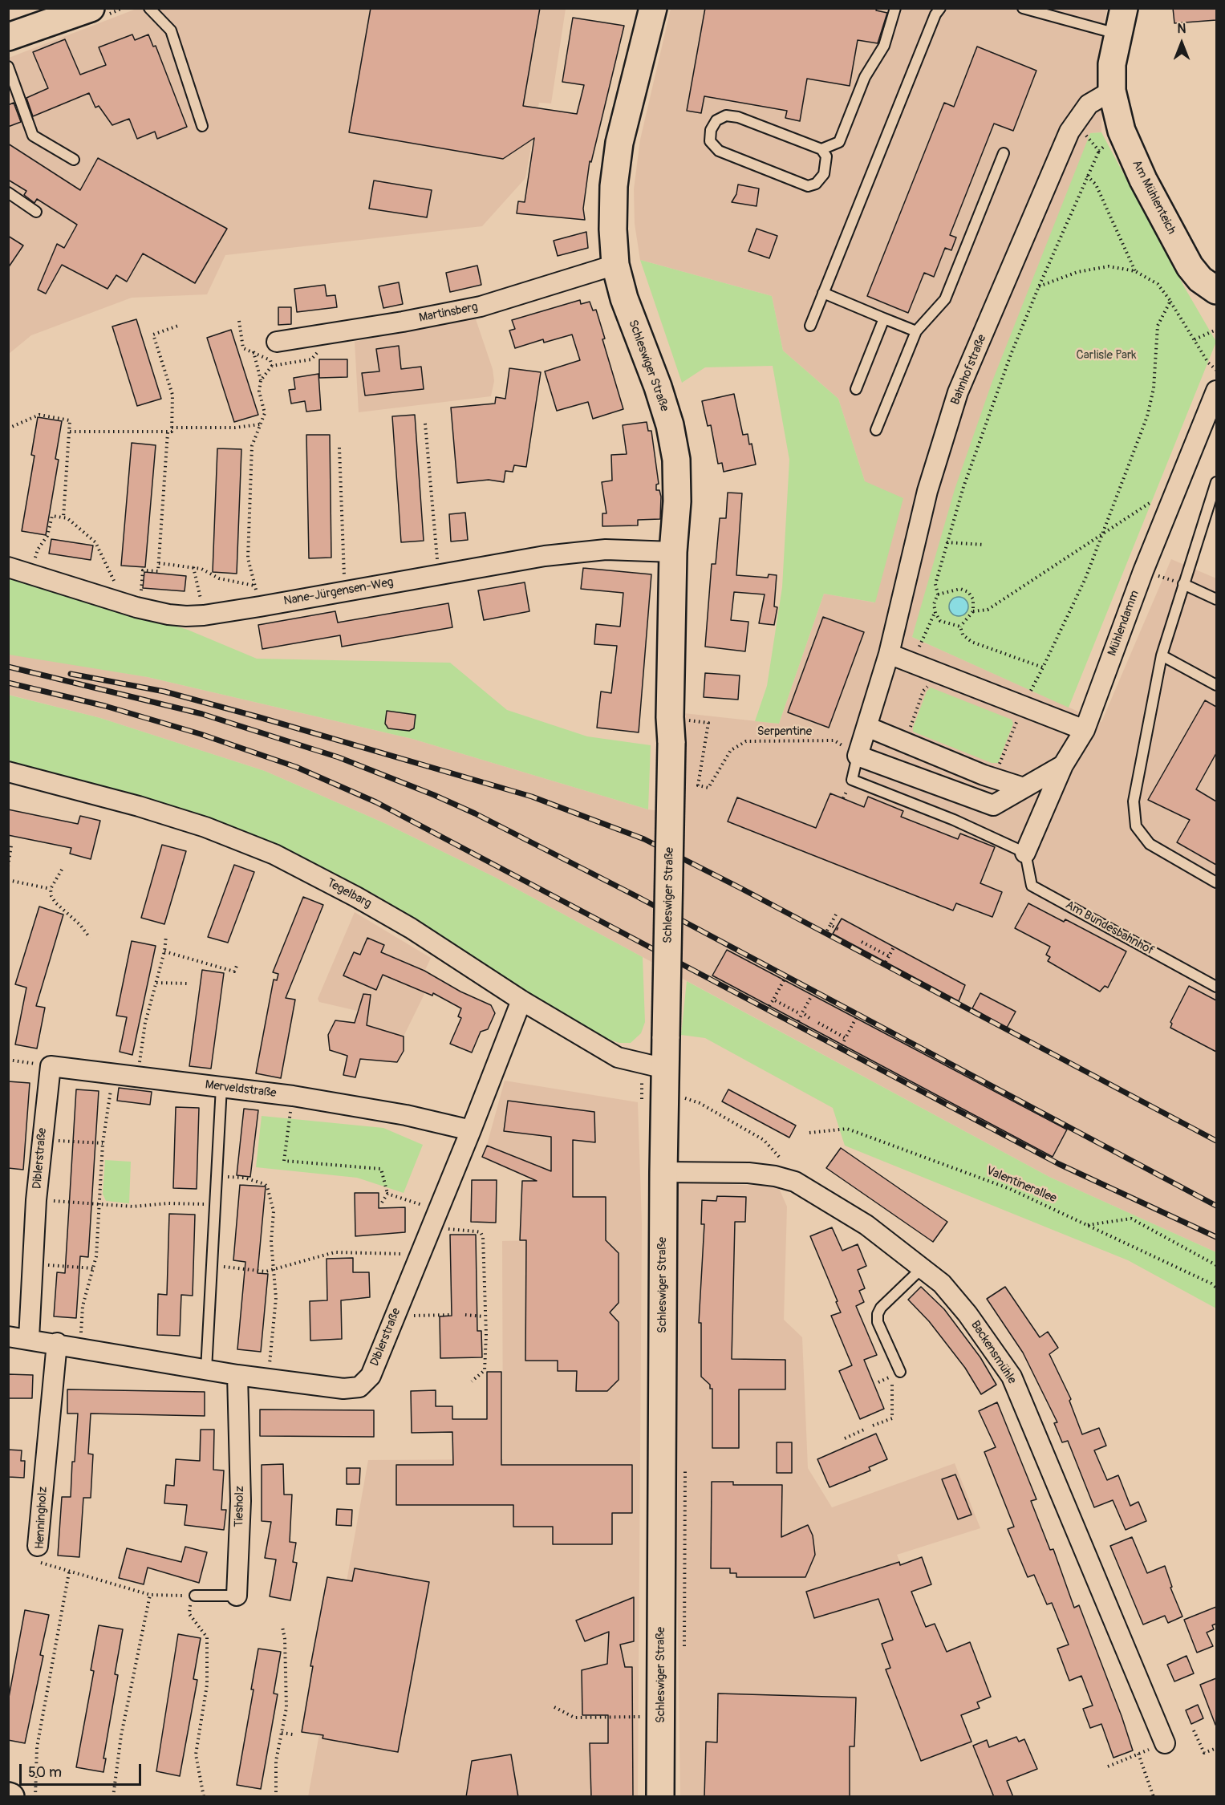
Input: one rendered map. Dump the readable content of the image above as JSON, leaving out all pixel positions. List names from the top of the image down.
{
  "streets": {
    "main road": ["Am Mühlenteich", "Schleswiger Straße"],
    "street": [
      "Martinsberg",
      "Bahnhofstraße",
      "Nane-Jürgensen-Weg",
      "Mühlendamm",
      "Tegelbarg",
      "Merveldstraße",
      "Diblerstraße",
      "Backensmühle",
      "Tiesholz",
      "Henningholz"
    ],
    "lane": ["Am Bundesbahnhof"],
    "path": ["Serpentine", "Valentinerallee"]
  },
  "crossings": [
    ["Am Mühlenteich", "Bahnhofstraße"],
    ["Martinsberg", "Schleswiger Straße"],
    ["Schleswiger Straße", "Nane-Jürgensen-Weg"],
    ["Schleswiger Straße", "Tegelbarg"],
    ["Schleswiger Straße", "Backensmühle"],
    ["Bahnhofstraße", "Serpentine"],
    ["Mühlendamm", "Am Bundesbahnhof"],
    ["Tegelbarg", "Diblerstraße"],
    ["Merveldstraße", "Diblerstraße"],
    ["Diblerstraße", "Tiesholz"],
    ["Diblerstraße", "Henningholz"],
    ["Tiesholz", "Henningholz"]
  ],
  "parks": ["Carlisle Park"],
  "scale_bar": "50 m",
  "north": "top"
}
